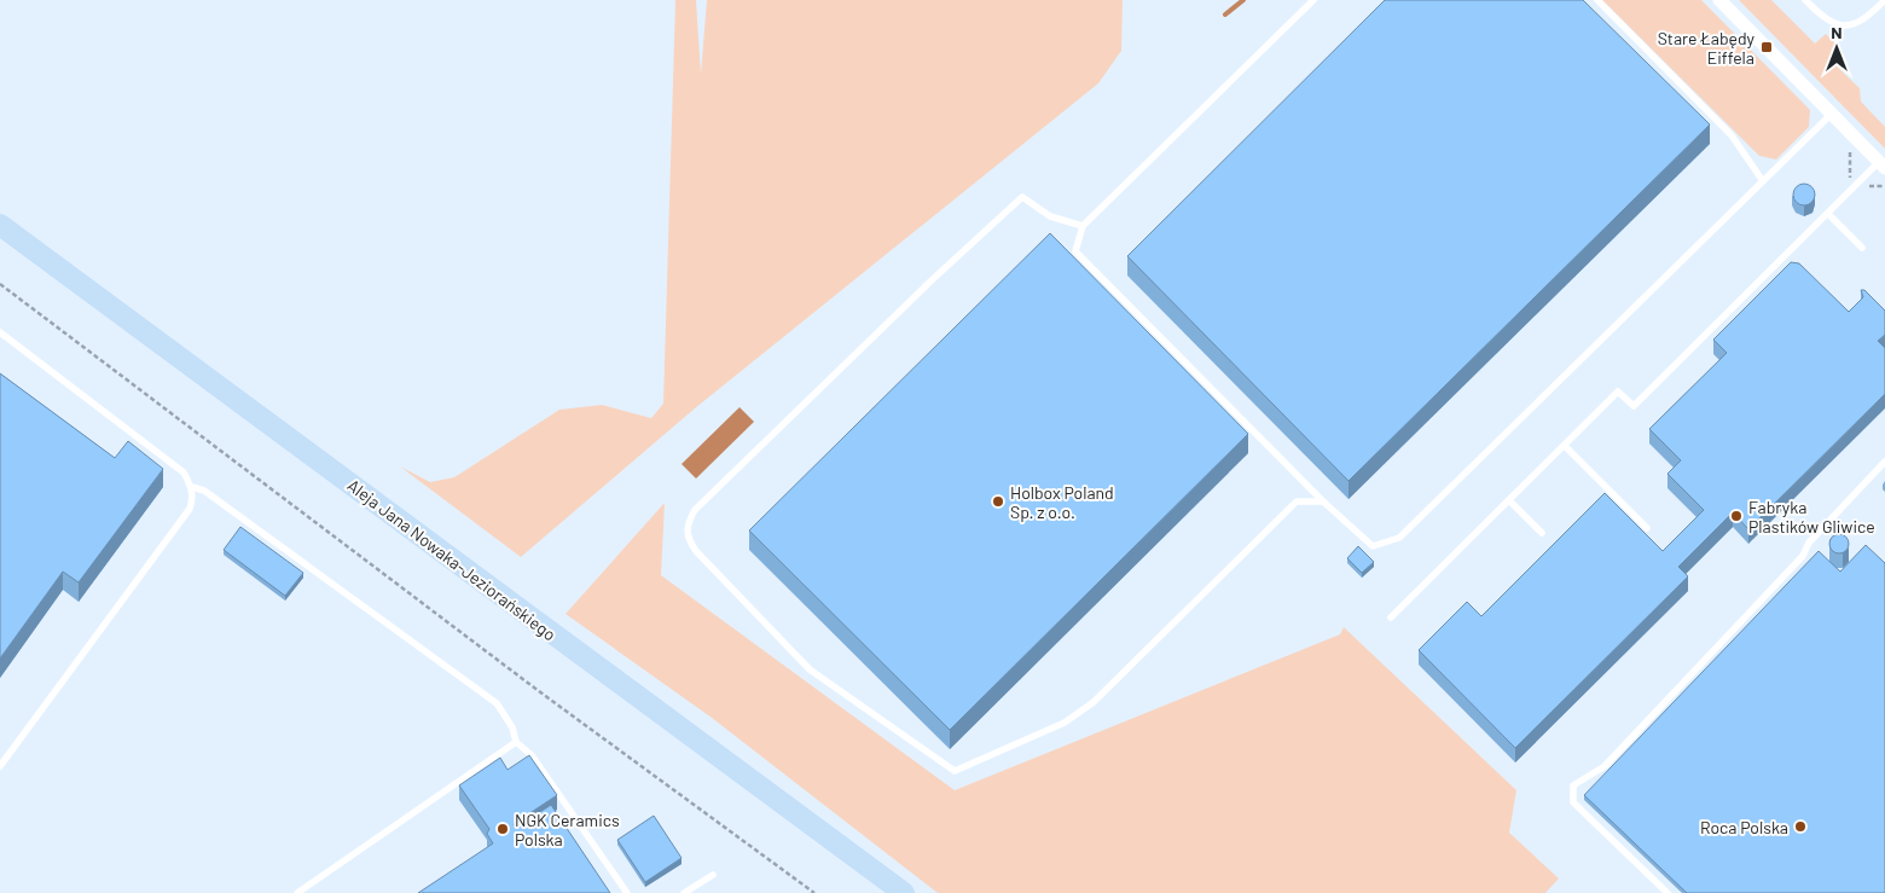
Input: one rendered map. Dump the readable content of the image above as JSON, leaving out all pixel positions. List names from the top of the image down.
{
  "streets": {
    "main road": ["Aleja Jana Nowaka-Jeziorańskiego"]
  },
  "places": {
    "transit": ["Stare Łabędy Eiffela"],
    "other": [
      "Holbox Poland Sp. z o.o.",
      "Fabryka Plastików Gliwice",
      "Roca Polska",
      "NGK Ceramics Polska"
    ]
  },
  "north": "top"
}
